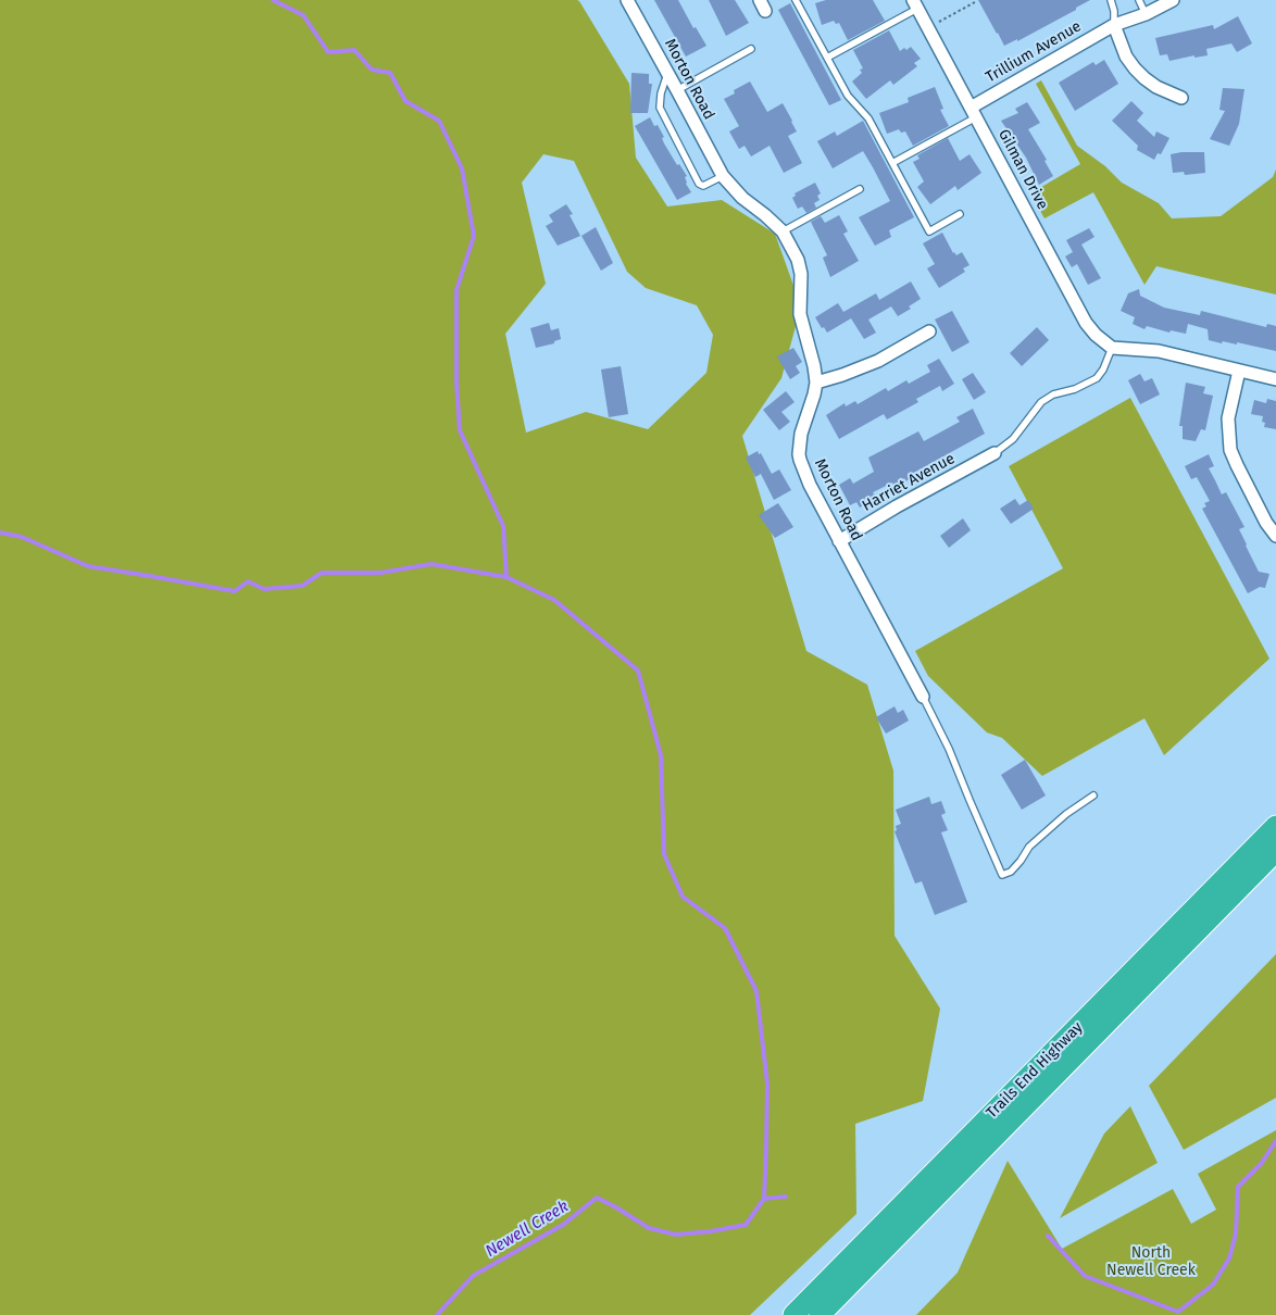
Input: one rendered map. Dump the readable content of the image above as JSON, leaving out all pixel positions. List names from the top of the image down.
{
  "streets": {
    "highway": ["Trails End Highway"],
    "street": [
      "Trillium Avenue",
      "Morton Road",
      "Gilman Drive",
      "Harriet Avenue"
    ]
  },
  "crossings": [
    ["Trillium Avenue", "Gilman Drive"],
    ["Morton Road", "Harriet Avenue"]
  ],
  "water": ["Newell Creek"],
  "parks": ["North Newell Creek"]
}
